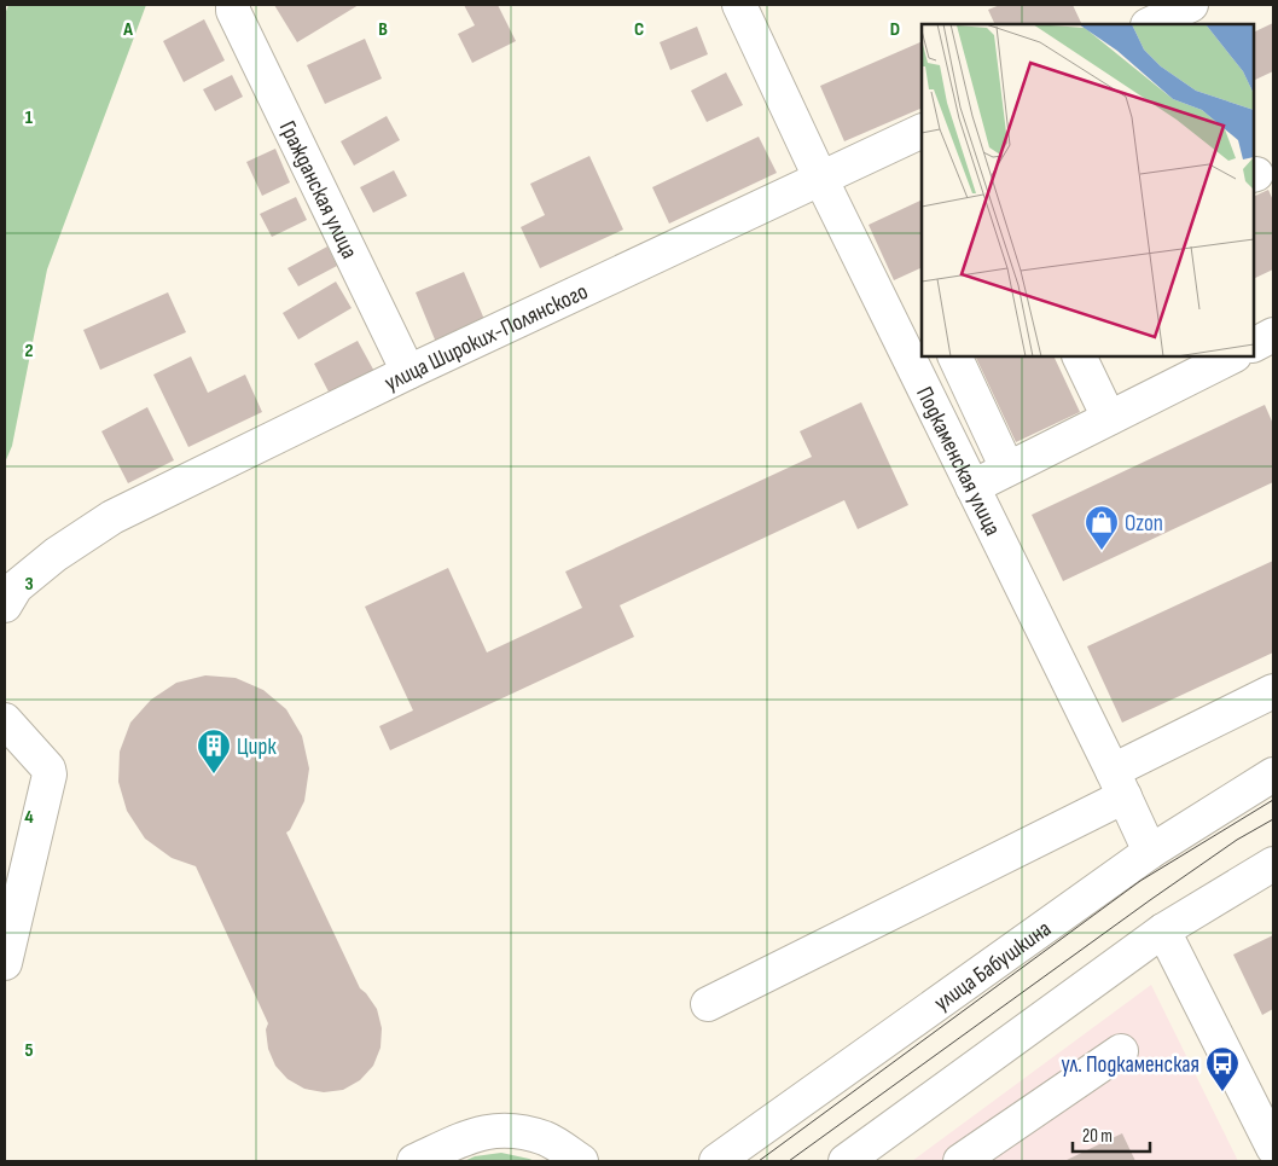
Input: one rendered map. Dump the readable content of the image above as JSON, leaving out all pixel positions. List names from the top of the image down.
{
  "streets": {
    "street": [
      "Гражданская улица",
      "улица Широких-Полянского",
      "Подкаменская улица",
      "улица Бабушкина"
    ]
  },
  "crossings": [
    ["Гражданская улица", "улица Широких-Полянского"],
    ["улица Широких-Полянского", "Подкаменская улица"],
    ["Подкаменская улица", "улица Бабушкина"]
  ],
  "places": {
    "shop": ["Ozon"],
    "building": ["Цирк"],
    "bus stop": ["ул. Подкаменская"]
  },
  "scale_bar": "20 m",
  "grid": {
    "columns": [
      "A",
      "B",
      "C",
      "D"
    ],
    "rows": [
      "1",
      "2",
      "3",
      "4",
      "5"
    ]
  }
}
